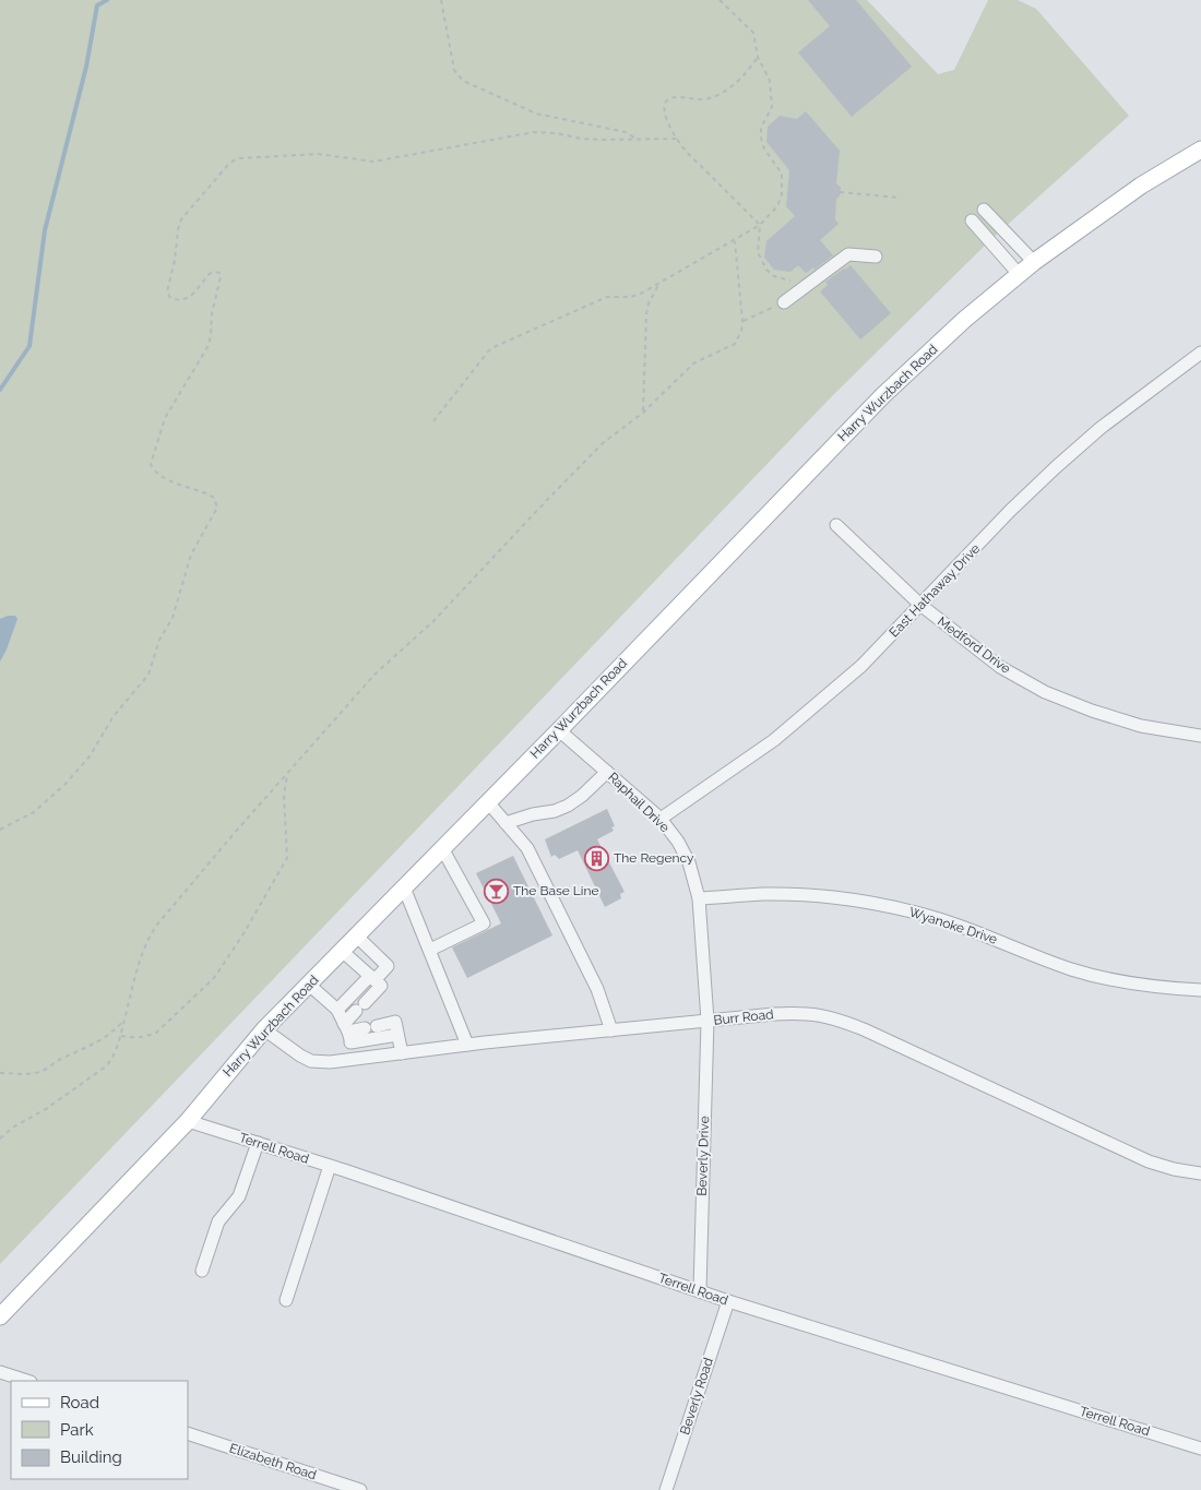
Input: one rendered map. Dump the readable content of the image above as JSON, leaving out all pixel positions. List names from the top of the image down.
{
  "streets": {
    "main road": ["Harry Wurzbach Road"],
    "street": [
      "East Hathaway Drive",
      "Medford Drive",
      "Raphail Drive",
      "Wyanoke Drive",
      "Burr Road",
      "Terrell Road",
      "Beverly Drive",
      "Beverly Road",
      "Elizabeth Road"
    ]
  },
  "crossings": [
    ["Harry Wurzbach Road", "Raphail Drive"],
    ["Harry Wurzbach Road", "Burr Road"],
    ["Harry Wurzbach Road", "Terrell Road"],
    ["East Hathaway Drive", "Medford Drive"],
    ["East Hathaway Drive", "Raphail Drive"],
    ["Raphail Drive", "Wyanoke Drive"],
    ["Raphail Drive", "Burr Road"],
    ["Raphail Drive", "Beverly Drive"],
    ["Burr Road", "Beverly Drive"],
    ["Terrell Road", "Beverly Drive"],
    ["Terrell Road", "Beverly Road"]
  ],
  "places": {
    "building": ["The Regency"],
    "bar": ["The Base Line"]
  },
  "legend": ["Road", "Park", "Building"]
}
